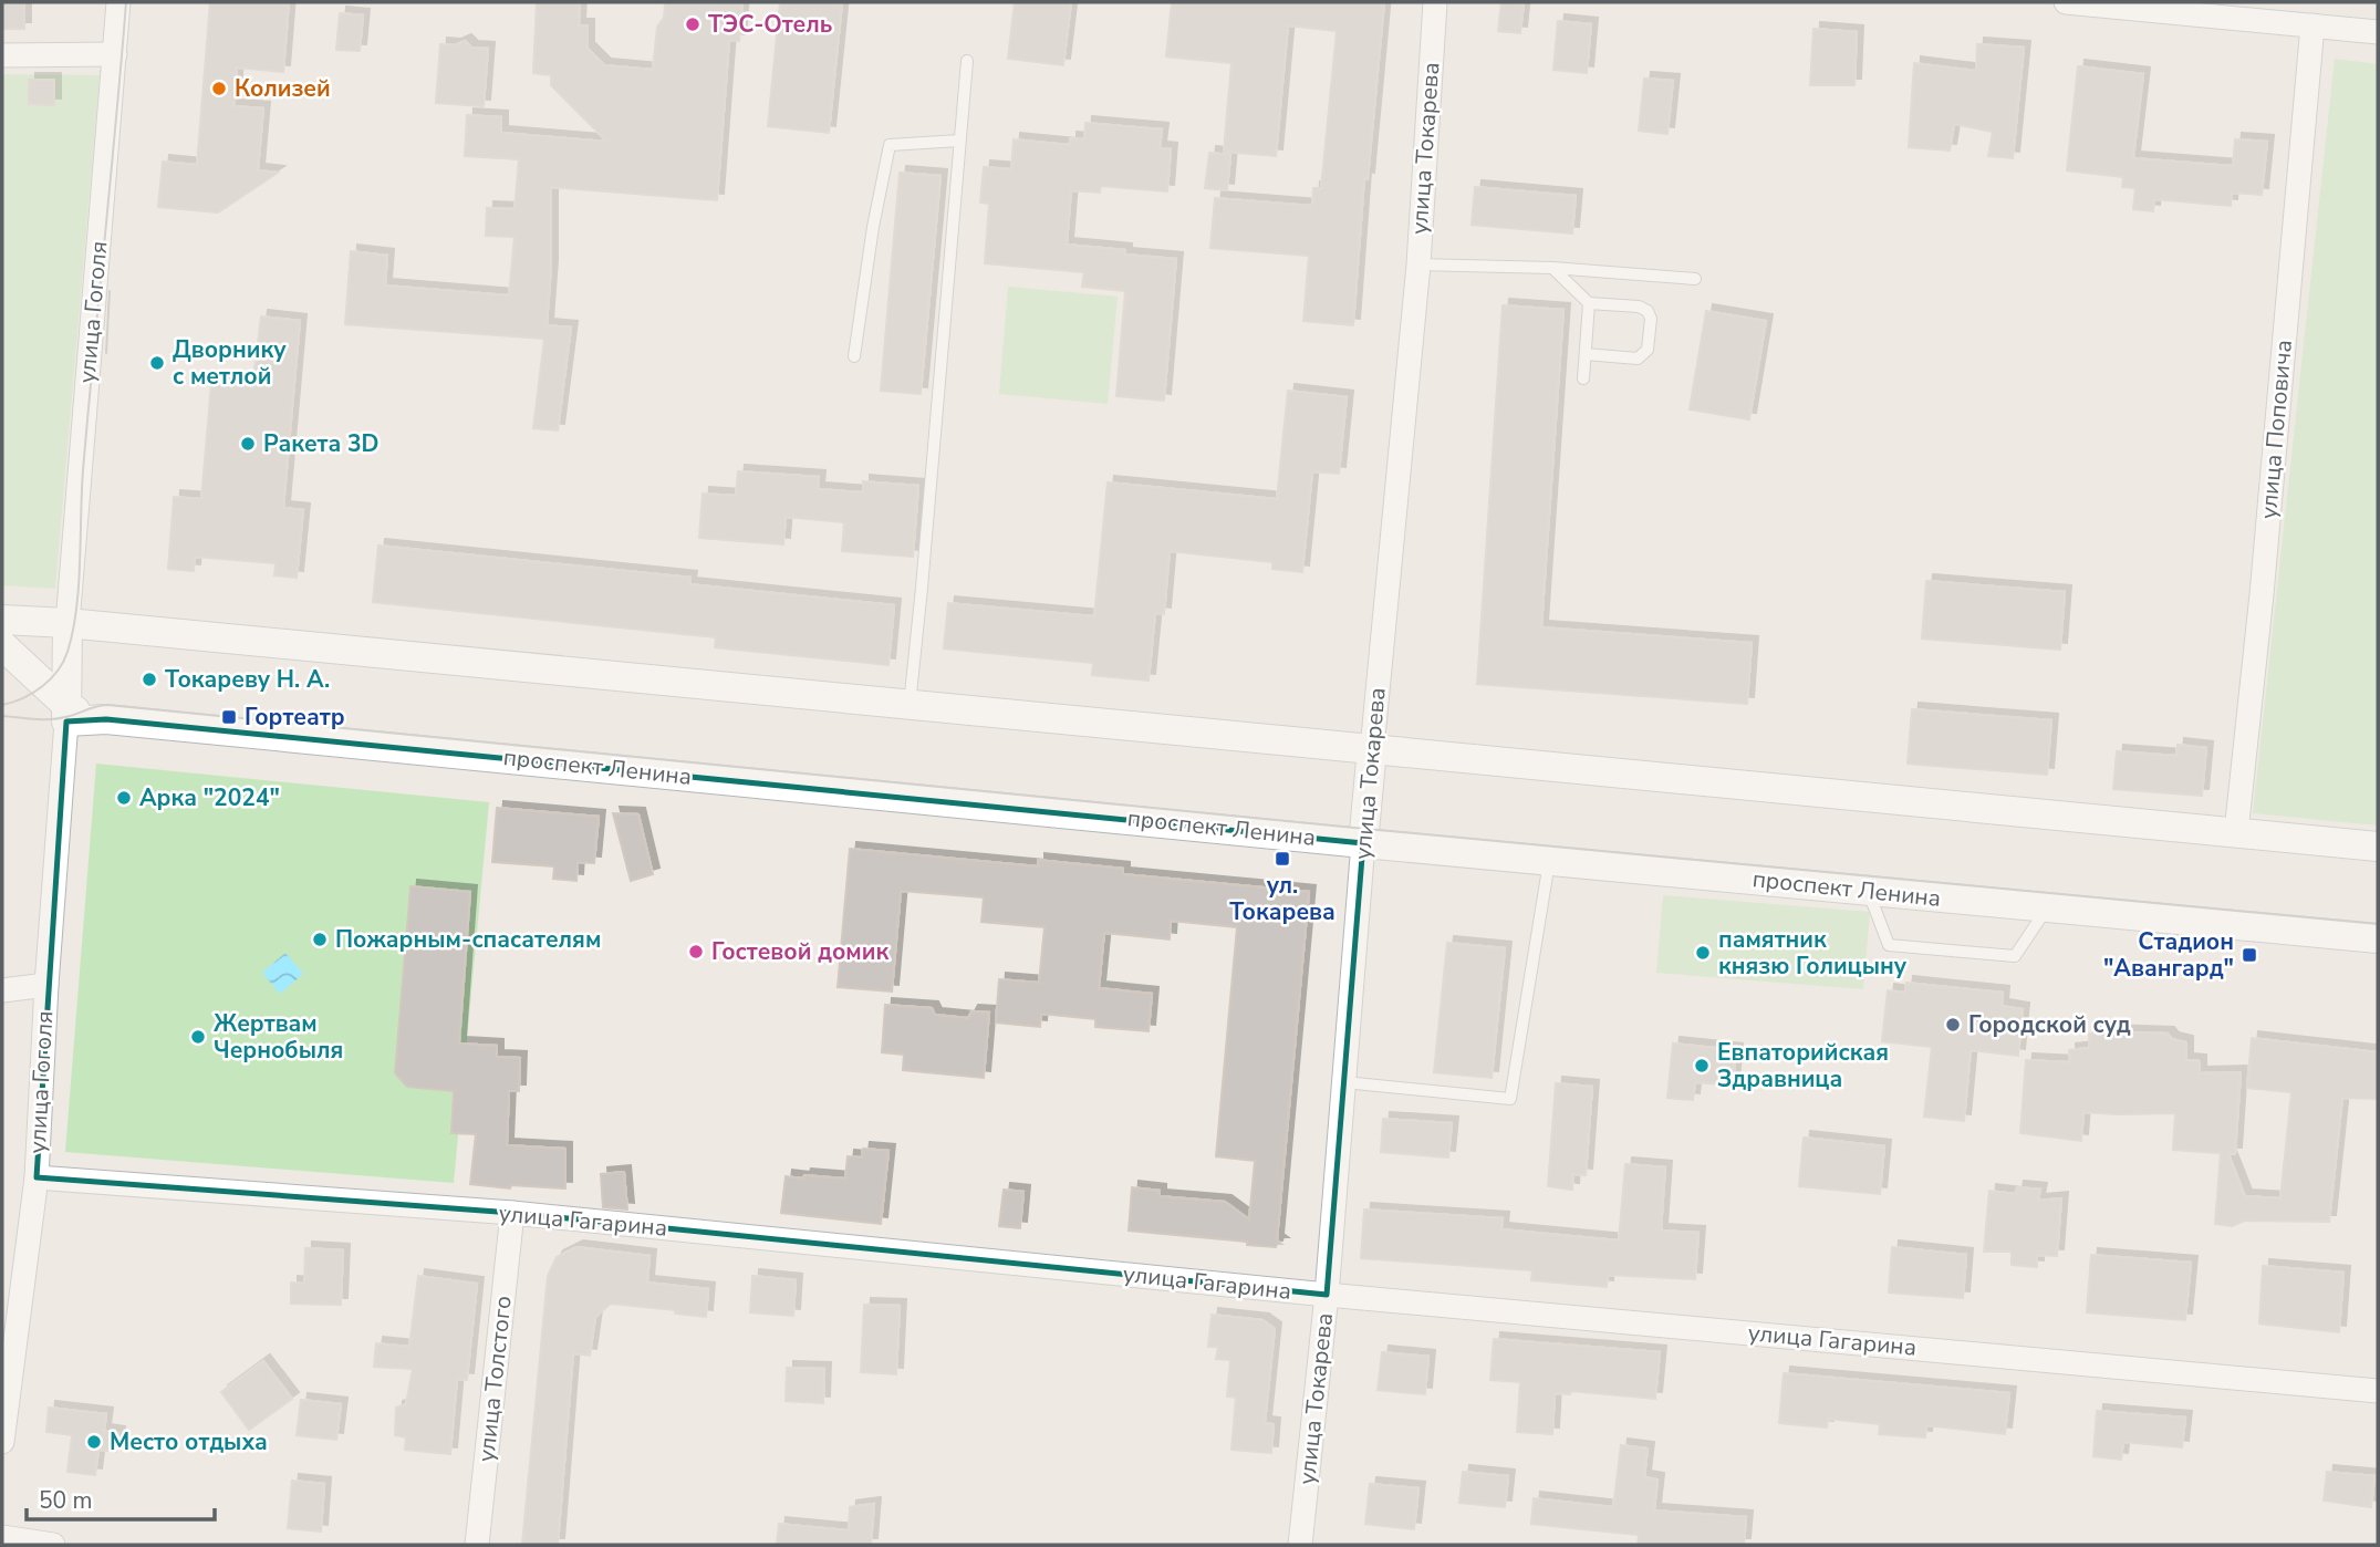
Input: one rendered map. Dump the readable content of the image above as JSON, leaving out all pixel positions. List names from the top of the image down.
{
  "streets": {
    "street": [
      "улица Токарева",
      "улица Гоголя",
      "улица Поповича",
      "проспект Ленина",
      "улица Гагарина",
      "улица Толстого"
    ]
  },
  "crossings": [
    ["улица Токарева", "проспект Ленина"],
    ["улица Токарева", "улица Гагарина"],
    ["улица Гоголя", "проспект Ленина"],
    ["улица Гоголя", "улица Гагарина"],
    ["улица Гагарина", "улица Толстого"]
  ],
  "places": {
    "other": [
      "ТЭС-Отель",
      "Колизей",
      "Дворнику с метлой",
      "Ракета 3D",
      "Токареву Н. А.",
      "Арка \"2024\"",
      "Пожарным-спасателям",
      "Гостевой домик",
      "памятник князю Голицыну",
      "Городской суд",
      "Жертвам Чернобыля",
      "Евпаторийская Здравница",
      "Место отдыха"
    ],
    "transit": ["Гортеатр", "ул. Токарева", "Стадион \"Авангард\""]
  },
  "scale_bar": "50 m"
}
